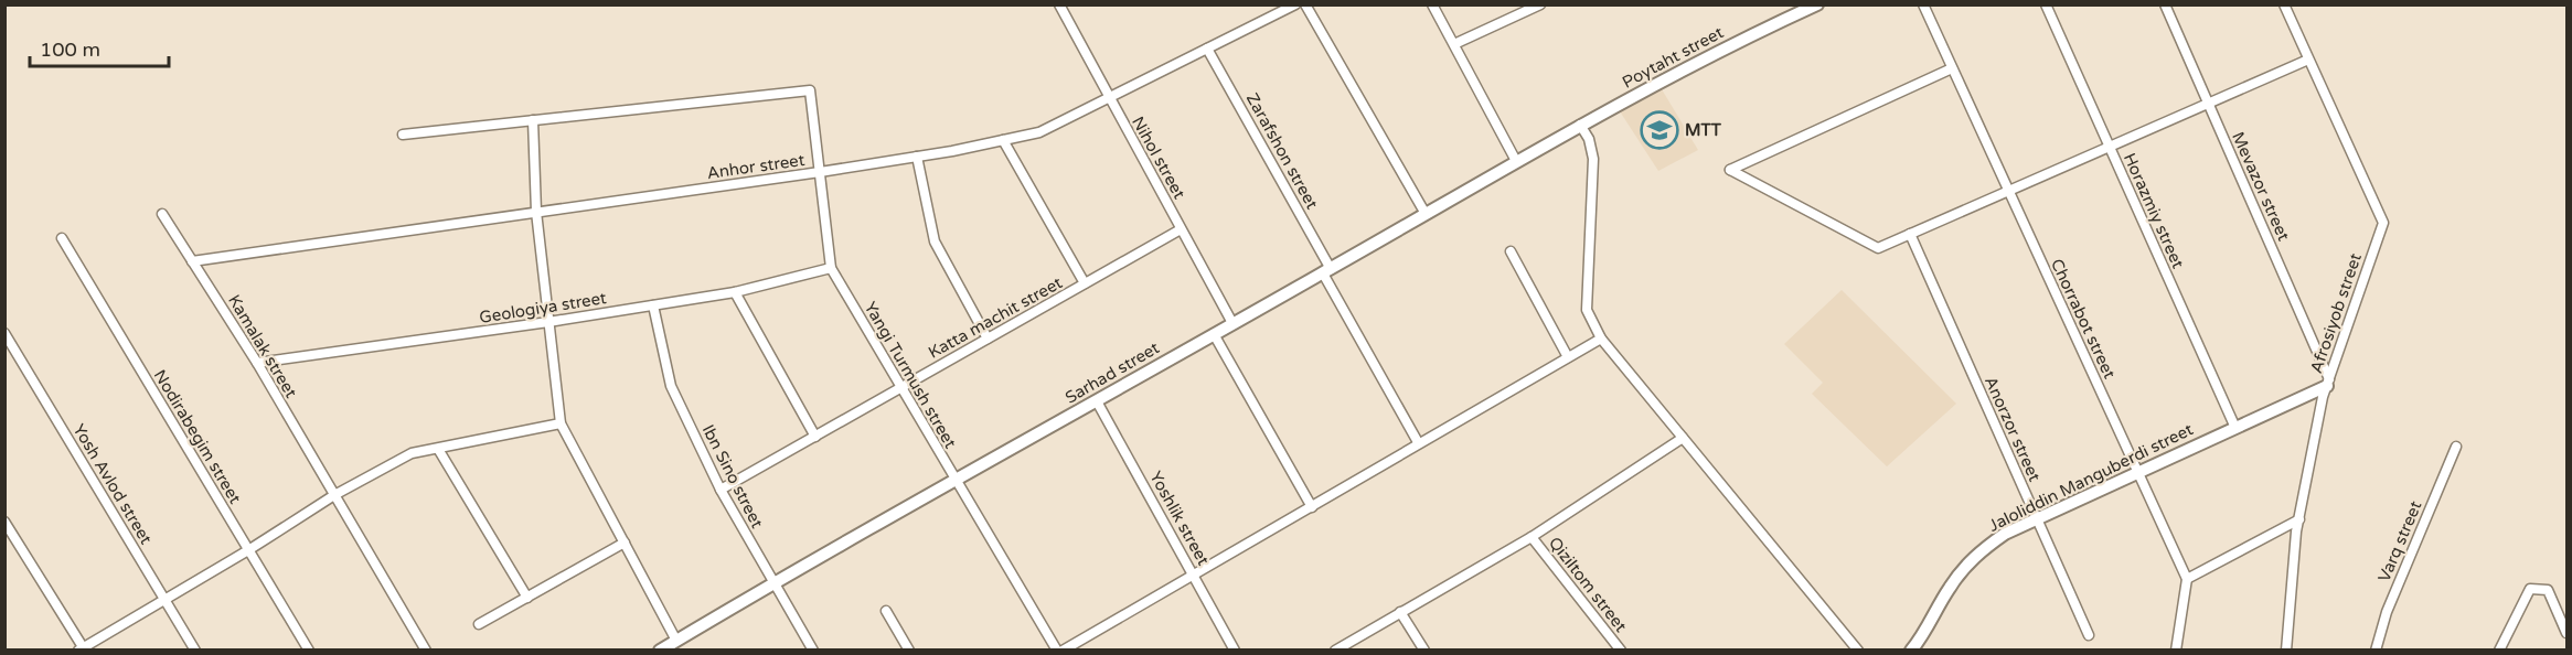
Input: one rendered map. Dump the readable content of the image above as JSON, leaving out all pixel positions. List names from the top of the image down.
{
  "streets": {
    "street": [
      "Poytaht street",
      "Zarafshon street",
      "Nihol street",
      "Anhor street",
      "Mevazor street",
      "Horazmiy street",
      "Geologiya street",
      "Afrosiyob street",
      "Katta machit street",
      "Chorrabot street",
      "Kamalak street",
      "Sarhad street",
      "Yangi Turmush street",
      "Anorzor street",
      "Nodirabegim street",
      "Ibn Sino street",
      "Jaloliddin Manguberdi street",
      "Yosh Avlod street",
      "Yoshlik street",
      "Varq street",
      "Qiziltom street"
    ]
  },
  "crossings": [
    ["Poytaht street", "Sarhad street"],
    ["Zarafshon street", "Anhor street"],
    ["Zarafshon street", "Sarhad street"],
    ["Nihol street", "Anhor street"],
    ["Nihol street", "Katta machit street"],
    ["Nihol street", "Sarhad street"],
    ["Anhor street", "Kamalak street"],
    ["Anhor street", "Yangi Turmush street"],
    ["Mevazor street", "Afrosiyob street"],
    ["Mevazor street", "Jaloliddin Manguberdi street"],
    ["Horazmiy street", "Jaloliddin Manguberdi street"],
    ["Geologiya street", "Kamalak street"],
    ["Geologiya street", "Yangi Turmush street"],
    ["Geologiya street", "Ibn Sino street"],
    ["Afrosiyob street", "Jaloliddin Manguberdi street"],
    ["Katta machit street", "Yangi Turmush street"],
    ["Katta machit street", "Ibn Sino street"],
    ["Chorrabot street", "Jaloliddin Manguberdi street"],
    ["Sarhad street", "Yangi Turmush street"],
    ["Sarhad street", "Ibn Sino street"],
    ["Sarhad street", "Yoshlik street"],
    ["Anorzor street", "Jaloliddin Manguberdi street"]
  ],
  "places": {
    "school or university": ["MTT"]
  },
  "scale_bar": "100 m"
}
